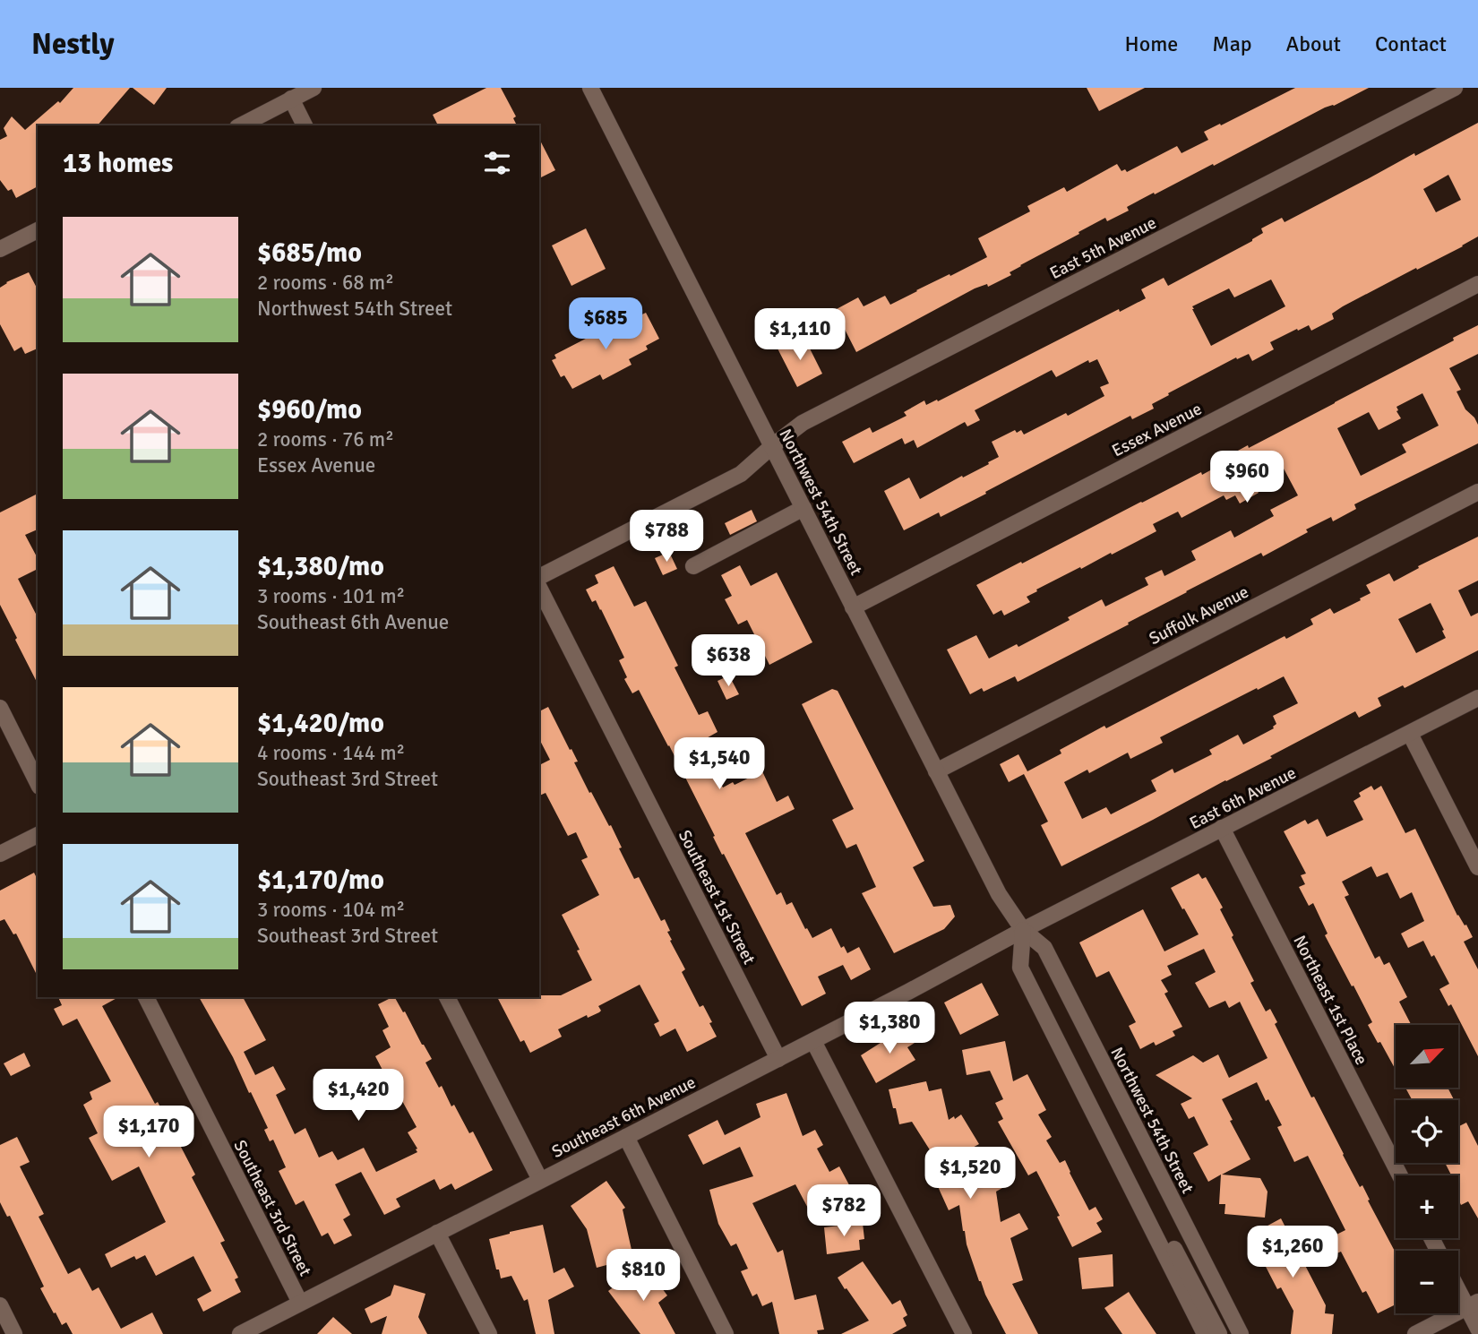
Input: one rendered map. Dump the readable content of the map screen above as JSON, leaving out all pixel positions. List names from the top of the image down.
{
  "streets": {
    "street": [
      "East 5th Avenue",
      "Essex Avenue",
      "Northwest 54th Street",
      "Suffolk Avenue",
      "East 6th Avenue",
      "Southeast 1st Street",
      "Northeast 1st Place",
      "Southeast 6th Avenue",
      "Southeast 3rd Street"
    ]
  },
  "crossings": [
    ["East 5th Avenue", "Northwest 54th Street"],
    ["Essex Avenue", "Northwest 54th Street"],
    ["Northwest 54th Street", "Suffolk Avenue"],
    ["Northwest 54th Street", "East 6th Avenue"],
    ["Northwest 54th Street", "Southeast 6th Avenue"],
    ["East 6th Avenue", "Northeast 1st Place"],
    ["East 6th Avenue", "Southeast 6th Avenue"],
    ["Southeast 1st Street", "Southeast 6th Avenue"],
    ["Southeast 6th Avenue", "Southeast 3rd Street"]
  ],
  "north": "top right",
  "page": {
    "header": "Nestly",
    "nav": [
      "Home",
      "Map",
      "About",
      "Contact"
    ],
    "heading": "13 homes",
    "list": [
      {
        "name": "$685/mo",
        "note": "2 rooms · 68 m² · Northwest 54th Street"
      },
      {
        "name": "$960/mo",
        "note": "2 rooms · 76 m² · Essex Avenue"
      },
      {
        "name": "$1,380/mo",
        "note": "3 rooms · 101 m² · Southeast 6th Avenue"
      },
      {
        "name": "$1,420/mo",
        "note": "4 rooms · 144 m² · Southeast 3rd Street"
      },
      {
        "name": "$1,170/mo",
        "note": "3 rooms · 104 m² · Southeast 3rd Street"
      }
    ],
    "price": [
      "$685",
      "$1,110",
      "$960",
      "$788",
      "$638",
      "$1,540",
      "$1,380",
      "$1,420",
      "$1,170",
      "$1,520",
      "$782",
      "$1,260",
      "$810"
    ],
    "map_buttons": ["+", "−"]
  }
}
